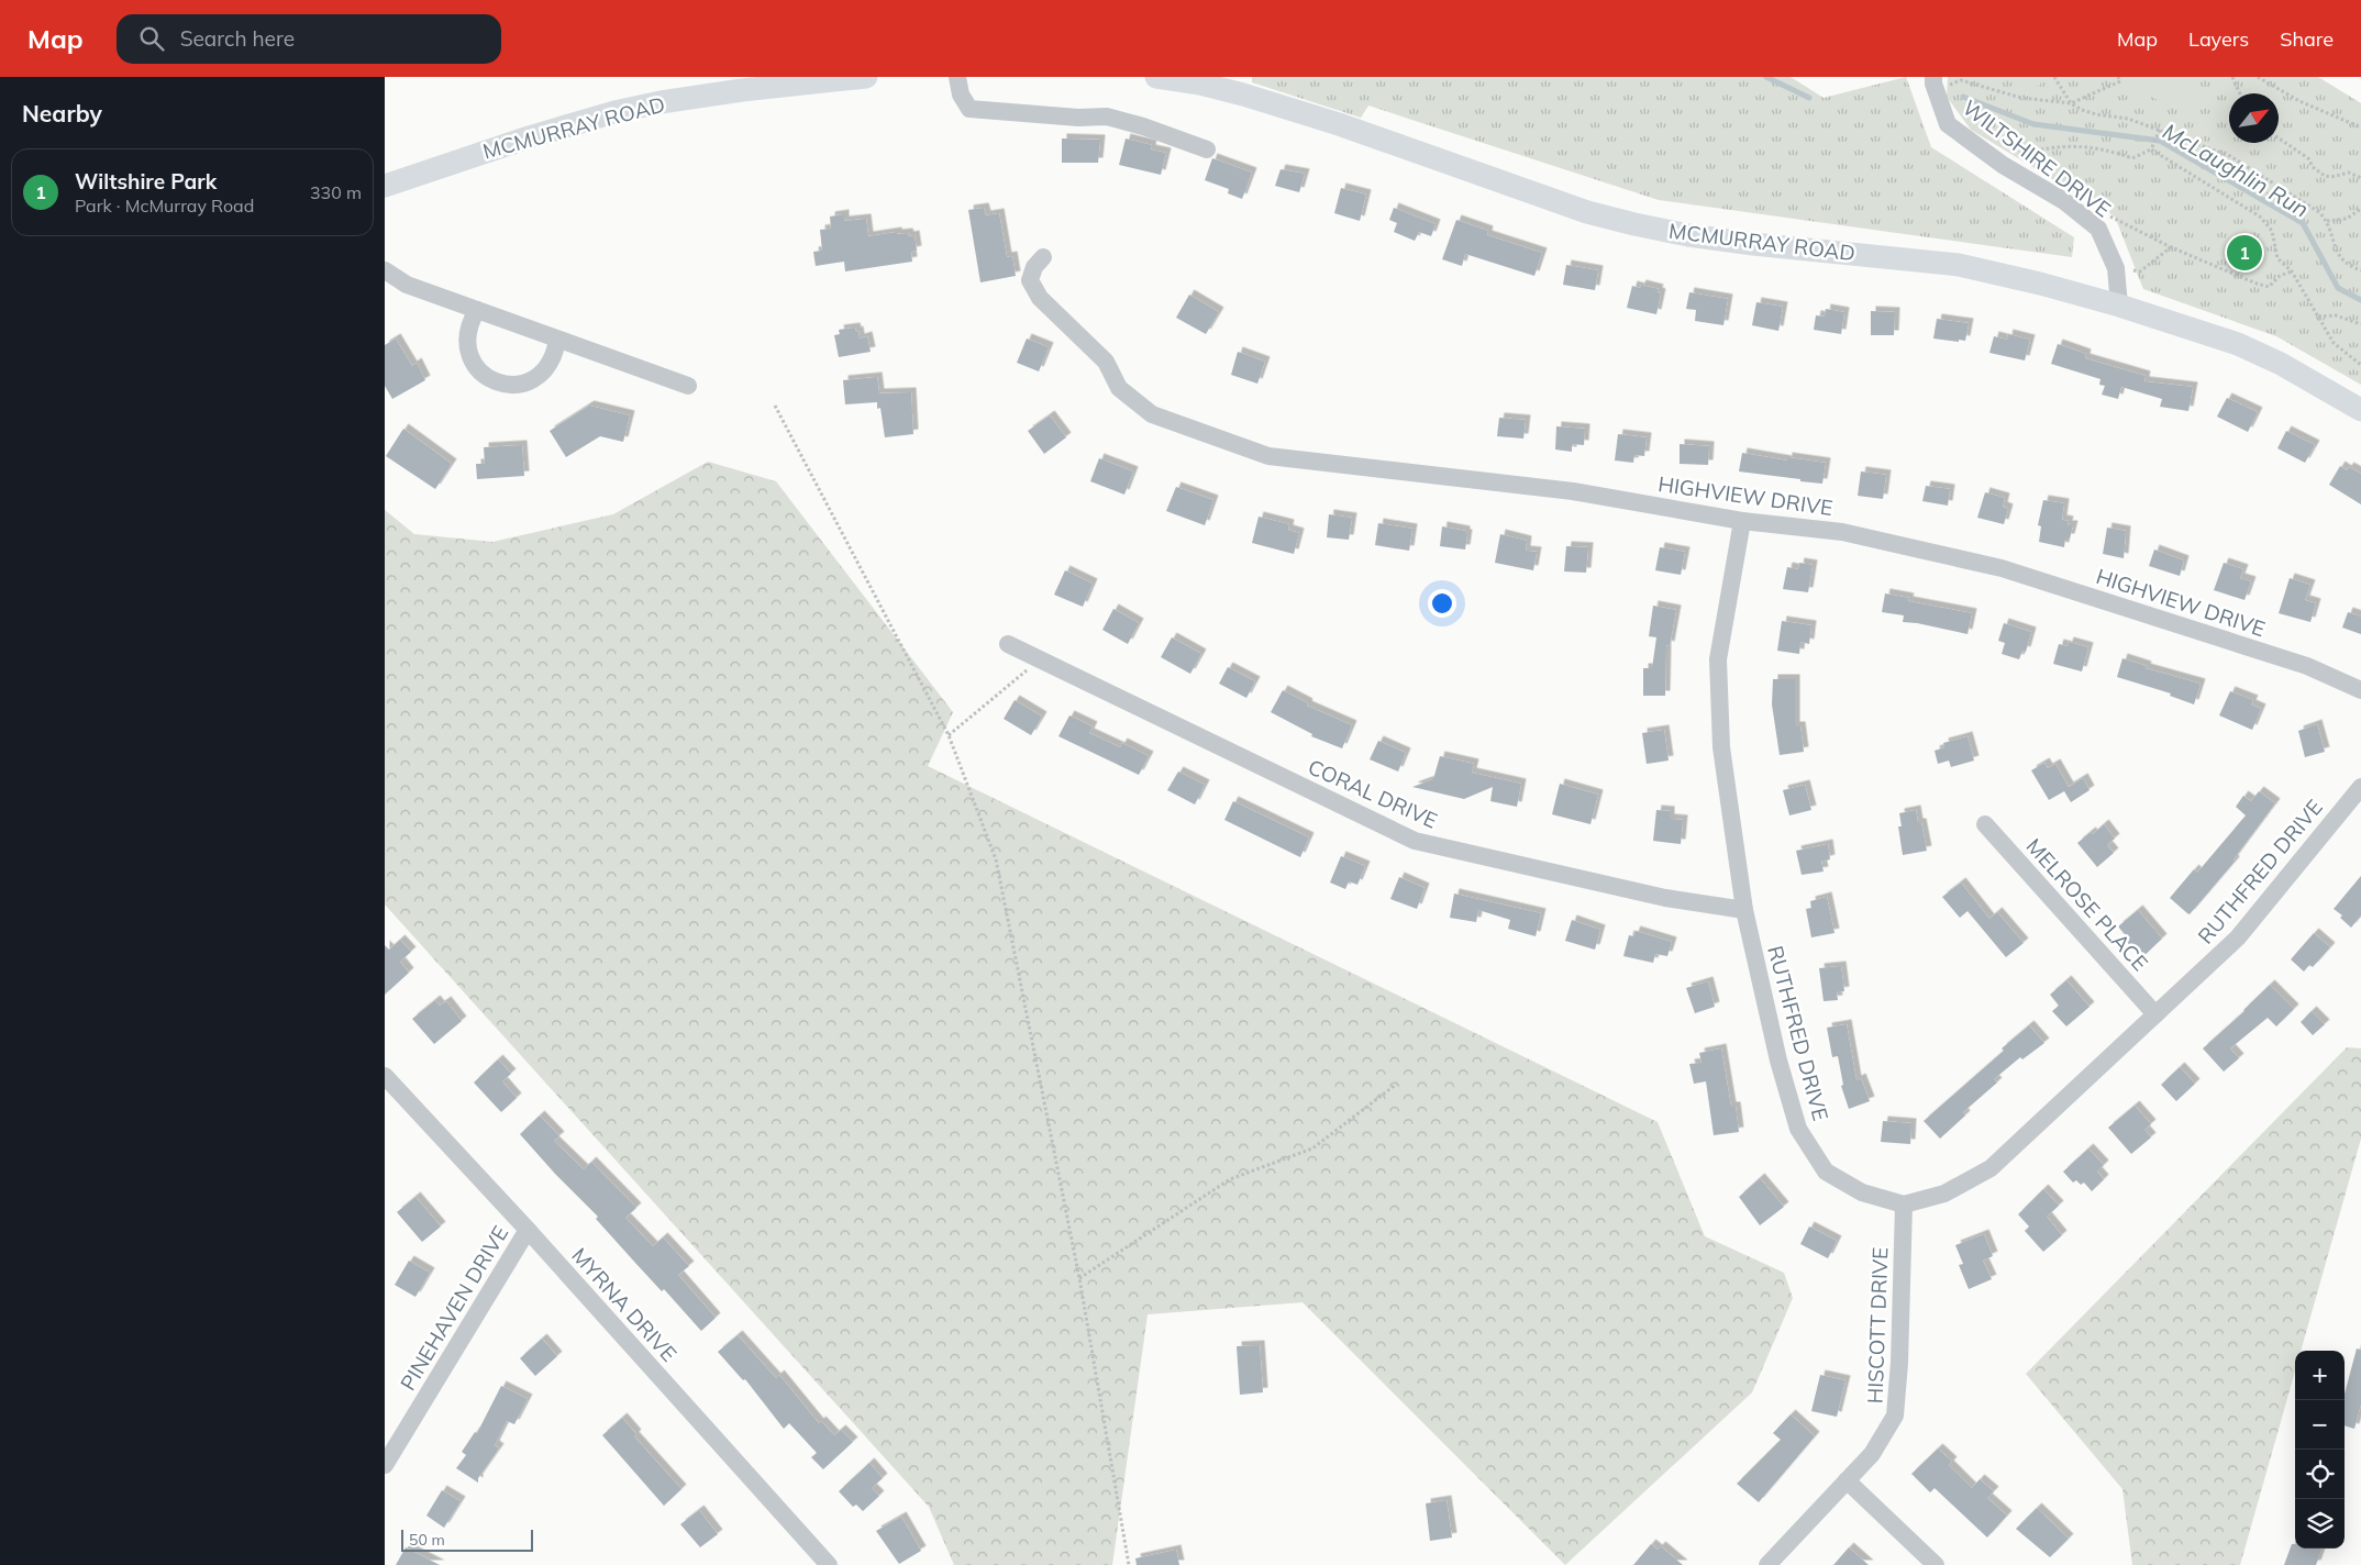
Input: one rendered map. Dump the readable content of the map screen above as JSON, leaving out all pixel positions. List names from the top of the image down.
{
  "streets": {
    "main road": ["MCMURRAY ROAD"],
    "street": [
      "WILTSHIRE DRIVE",
      "HIGHVIEW DRIVE",
      "CORAL DRIVE",
      "RUTHFRED DRIVE",
      "MELROSE PLACE",
      "MYRNA DRIVE",
      "PINEHAVEN DRIVE",
      "HISCOTT DRIVE"
    ]
  },
  "crossings": [
    ["MCMURRAY ROAD", "WILTSHIRE DRIVE"],
    ["HIGHVIEW DRIVE", "RUTHFRED DRIVE"],
    ["CORAL DRIVE", "RUTHFRED DRIVE"],
    ["RUTHFRED DRIVE", "MELROSE PLACE"],
    ["RUTHFRED DRIVE", "HISCOTT DRIVE"],
    ["MYRNA DRIVE", "PINEHAVEN DRIVE"]
  ],
  "water": ["McLaughlin Run"],
  "scale_bar": "50 m",
  "north": "top right",
  "page": {
    "header": "Map",
    "search": "Search here",
    "nav": ["Map", "Layers", "Share"],
    "heading": "Nearby",
    "list": [
      {
        "mark": "1",
        "name": "Wiltshire Park",
        "note": "Park · McMurray Road",
        "value": "330 m"
      }
    ],
    "pins": "1",
    "map_buttons": ["+", "−"],
    "scale": "50 m"
  }
}
